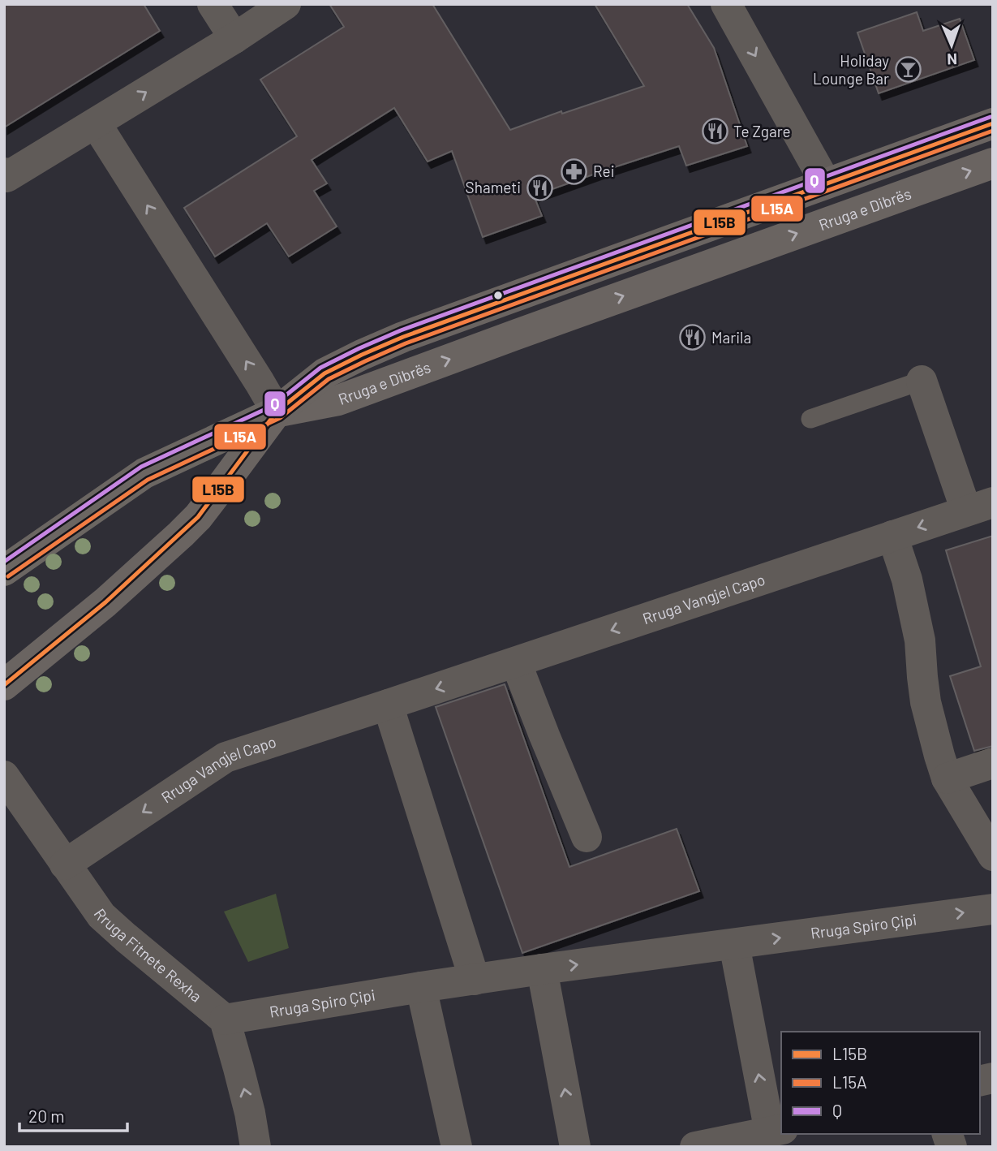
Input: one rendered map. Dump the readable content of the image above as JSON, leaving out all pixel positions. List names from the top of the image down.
{
  "streets": {
    "main road": ["Rruga e Dibrës"],
    "street": ["Rruga Vangjel Capo", "Rruga Spiro Çipi", "Rruga Fitnete Rexha"]
  },
  "crossings": [
    ["Rruga Vangjel Capo", "Rruga Fitnete Rexha"],
    ["Rruga Spiro Çipi", "Rruga Fitnete Rexha"]
  ],
  "one_way": ["Rruga Vangjel Capo", "Rruga Spiro Çipi"],
  "places": {
    "bar": ["Holiday Lounge Bar"],
    "restaurant": ["Te Zgare", "Shameti", "Marila"],
    "pharmacy": ["Rei"]
  },
  "lines": ["transit line Q", "transit line L15B", "transit line L15A"],
  "legend": ["L15B", "L15A", "Q"],
  "scale_bar": "20 m",
  "north": "bottom"
}
